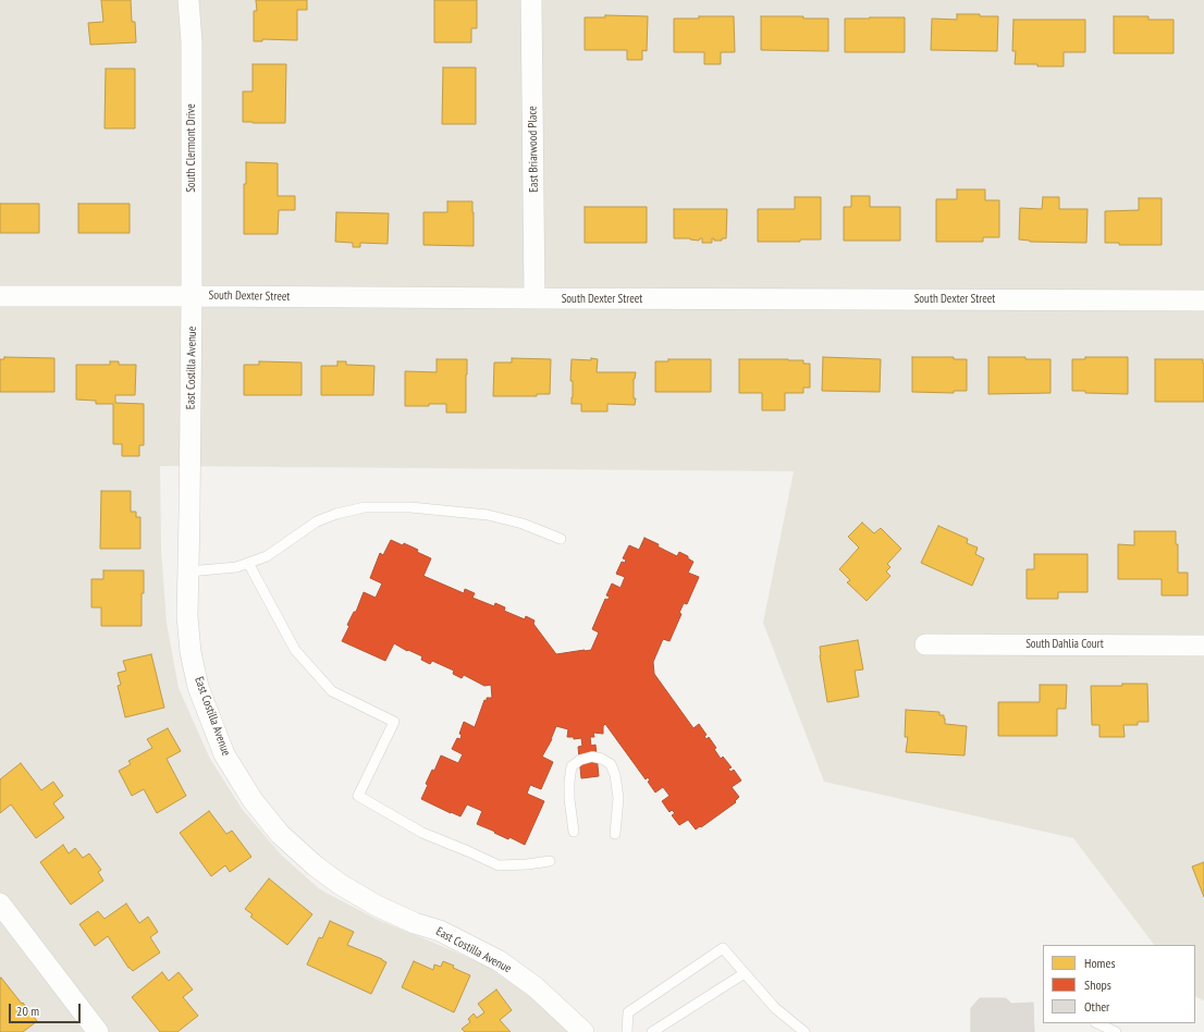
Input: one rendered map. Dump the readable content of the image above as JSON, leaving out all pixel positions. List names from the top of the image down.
{
  "streets": {
    "street": [
      "South Clermont Drive",
      "East Briarwood Place",
      "South Dexter Street",
      "East Costilla Avenue",
      "South Dahlia Court"
    ]
  },
  "crossings": [
    ["South Clermont Drive", "South Dexter Street"],
    ["South Clermont Drive", "East Costilla Avenue"],
    ["East Briarwood Place", "South Dexter Street"],
    ["South Dexter Street", "East Costilla Avenue"]
  ],
  "legend": ["Homes", "Shops", "Other"],
  "scale_bar": "20 m"
}
